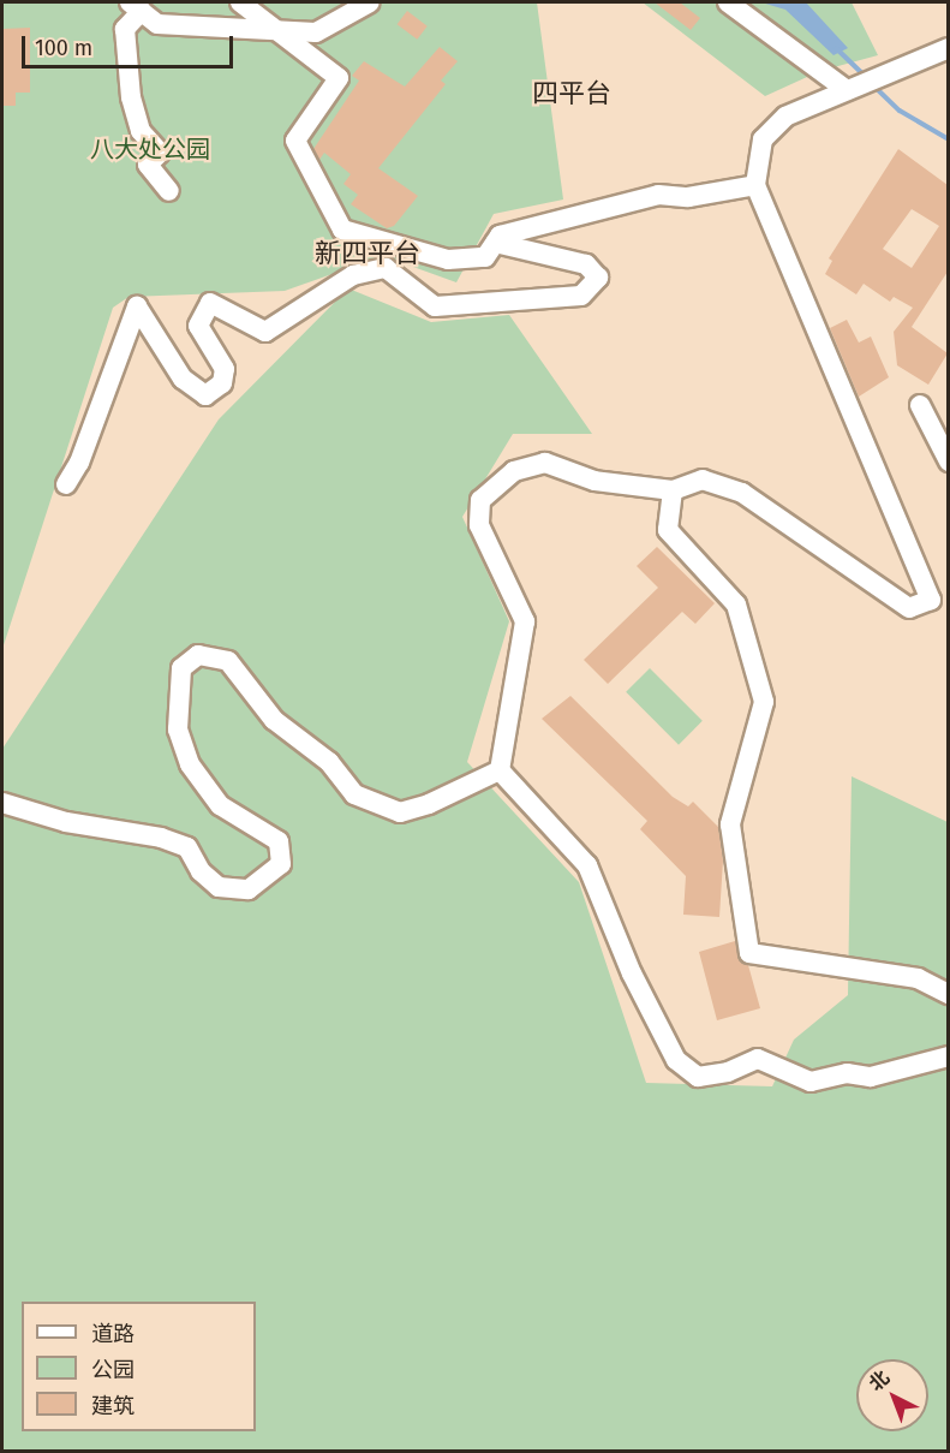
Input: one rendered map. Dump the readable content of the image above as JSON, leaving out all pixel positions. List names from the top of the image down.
{
  "districts": ["四平台", "新四平台"],
  "parks": ["八大处公园"],
  "legend": ["道路", "公园", "建筑"],
  "scale_bar": "100 m",
  "north": "top left"
}
